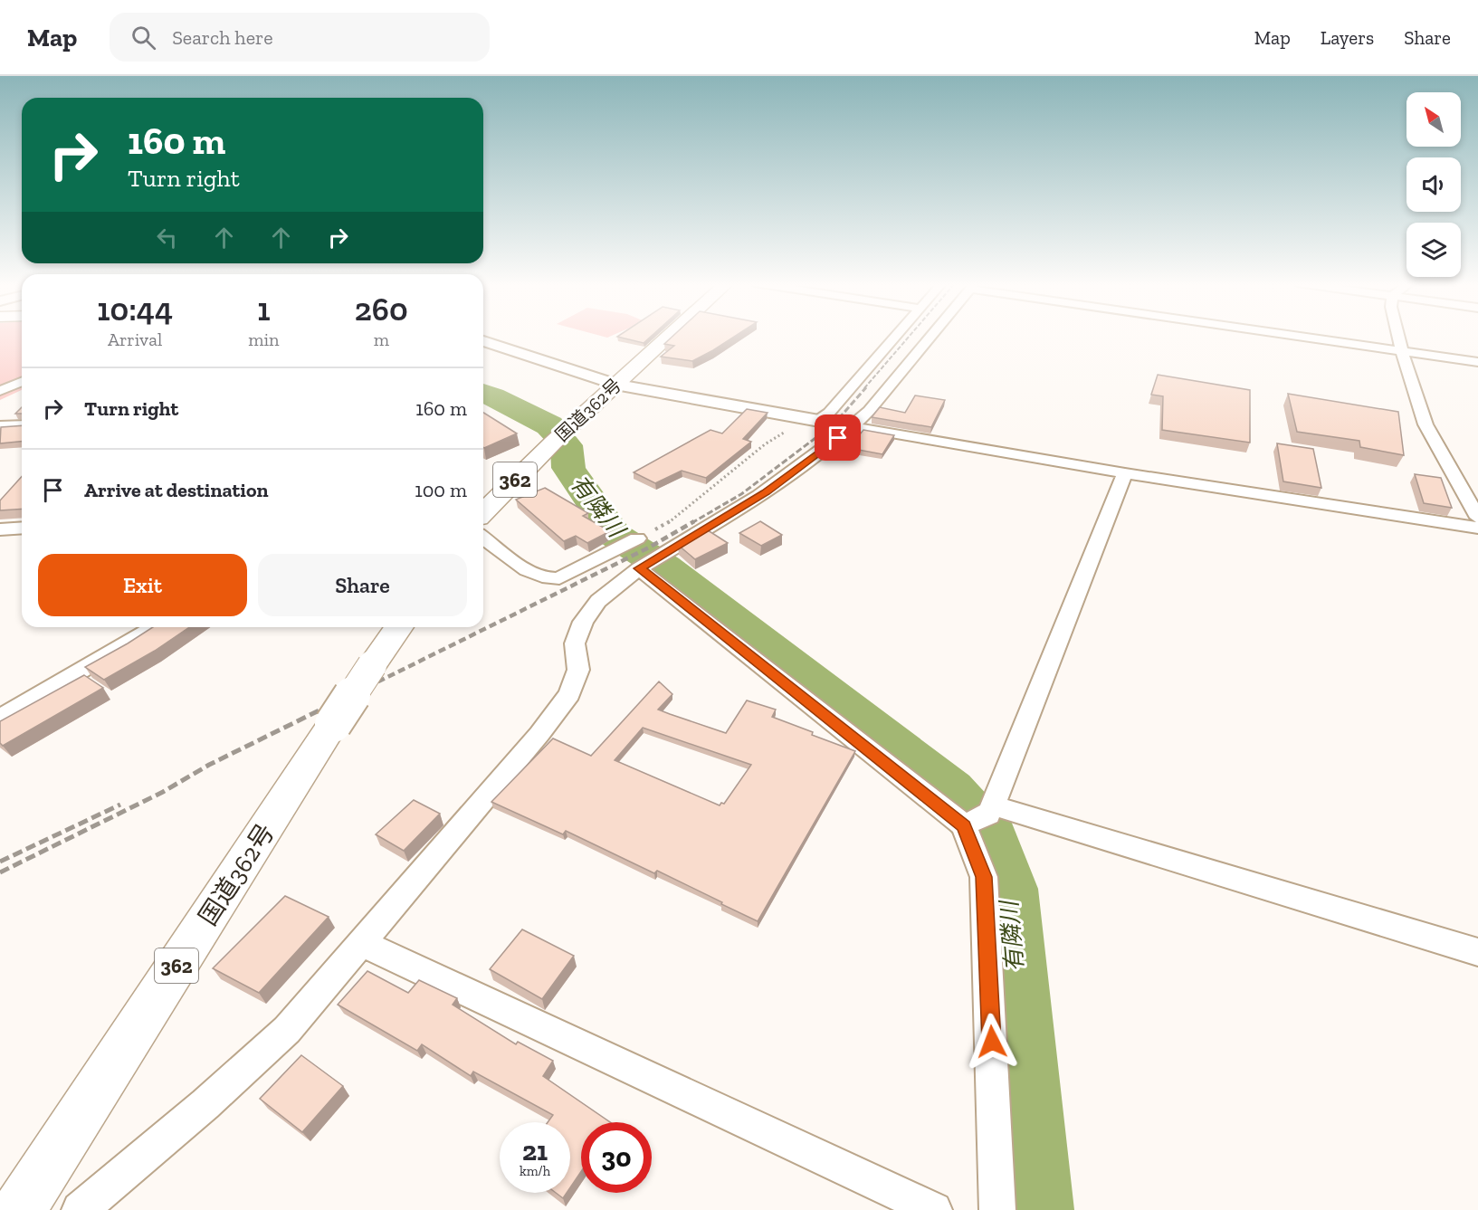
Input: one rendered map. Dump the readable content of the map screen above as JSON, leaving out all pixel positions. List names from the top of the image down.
{
  "streets": {
    "highway": ["国道362号", "362"]
  },
  "water": ["有隣川"],
  "north": "top left",
  "page": {
    "header": "Map",
    "search": "Search here",
    "nav": ["Map", "Layers", "Share"],
    "turn": ["160 m", "Turn right"],
    "eta": [
      "10:44",
      "Arrival",
      "1",
      "min",
      "260",
      "m"
    ],
    "list": [
      {
        "name": "Turn right",
        "value": "160 m"
      },
      {
        "name": "Arrive at destination",
        "value": "100 m"
      }
    ],
    "buttons": ["Exit", "Share"],
    "speed": "21 km/h",
    "limit": "30"
  }
}
